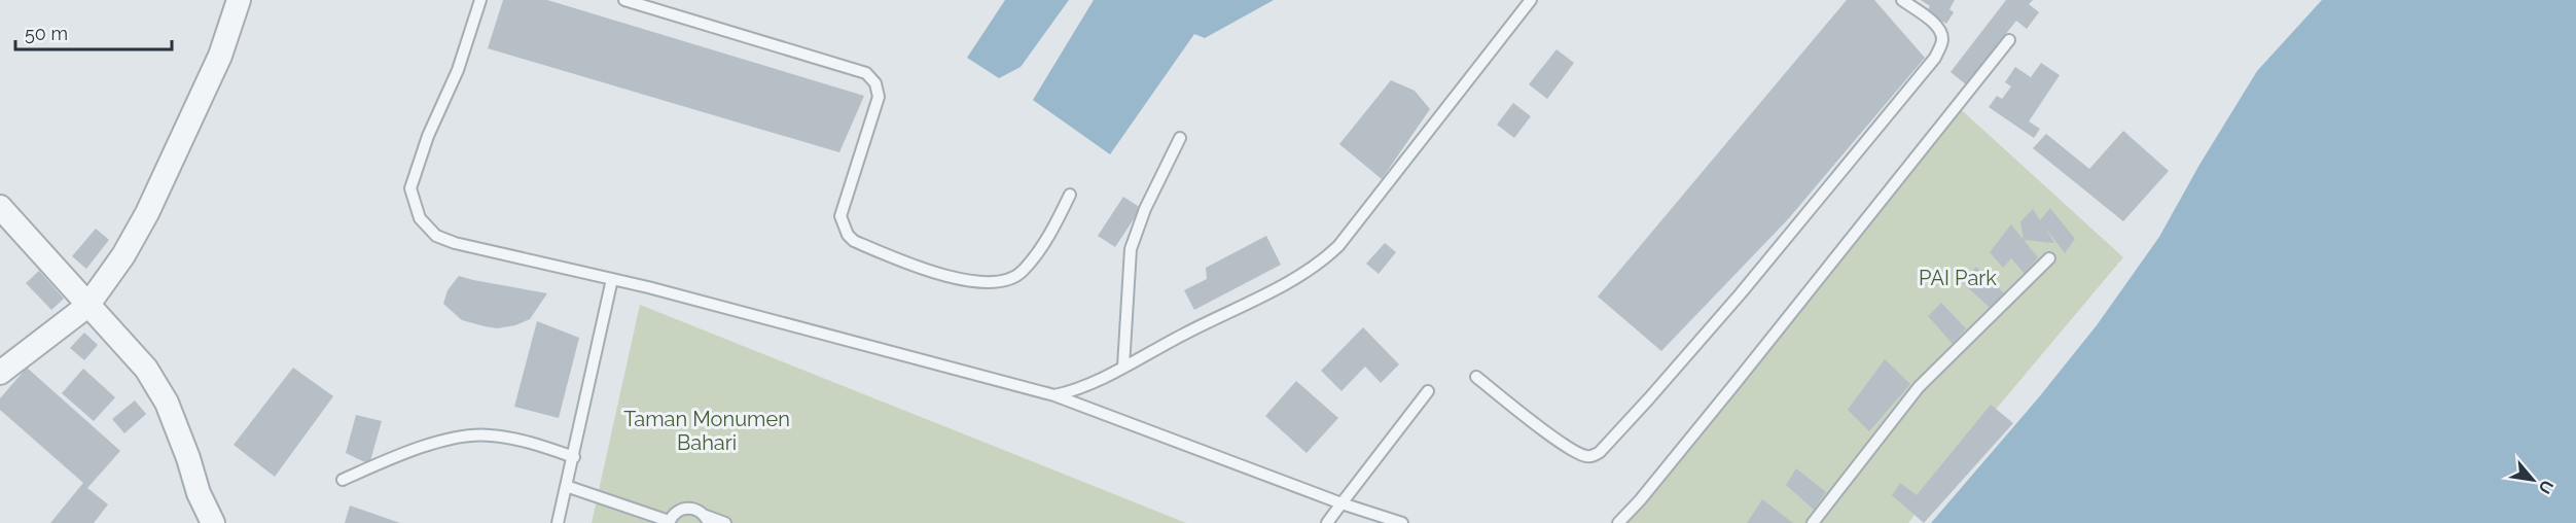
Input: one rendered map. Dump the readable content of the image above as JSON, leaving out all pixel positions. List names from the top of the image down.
{
  "parks": ["PAI Park", "Taman Monumen Bahari"],
  "scale_bar": "50 m",
  "north": "bottom right"
}
